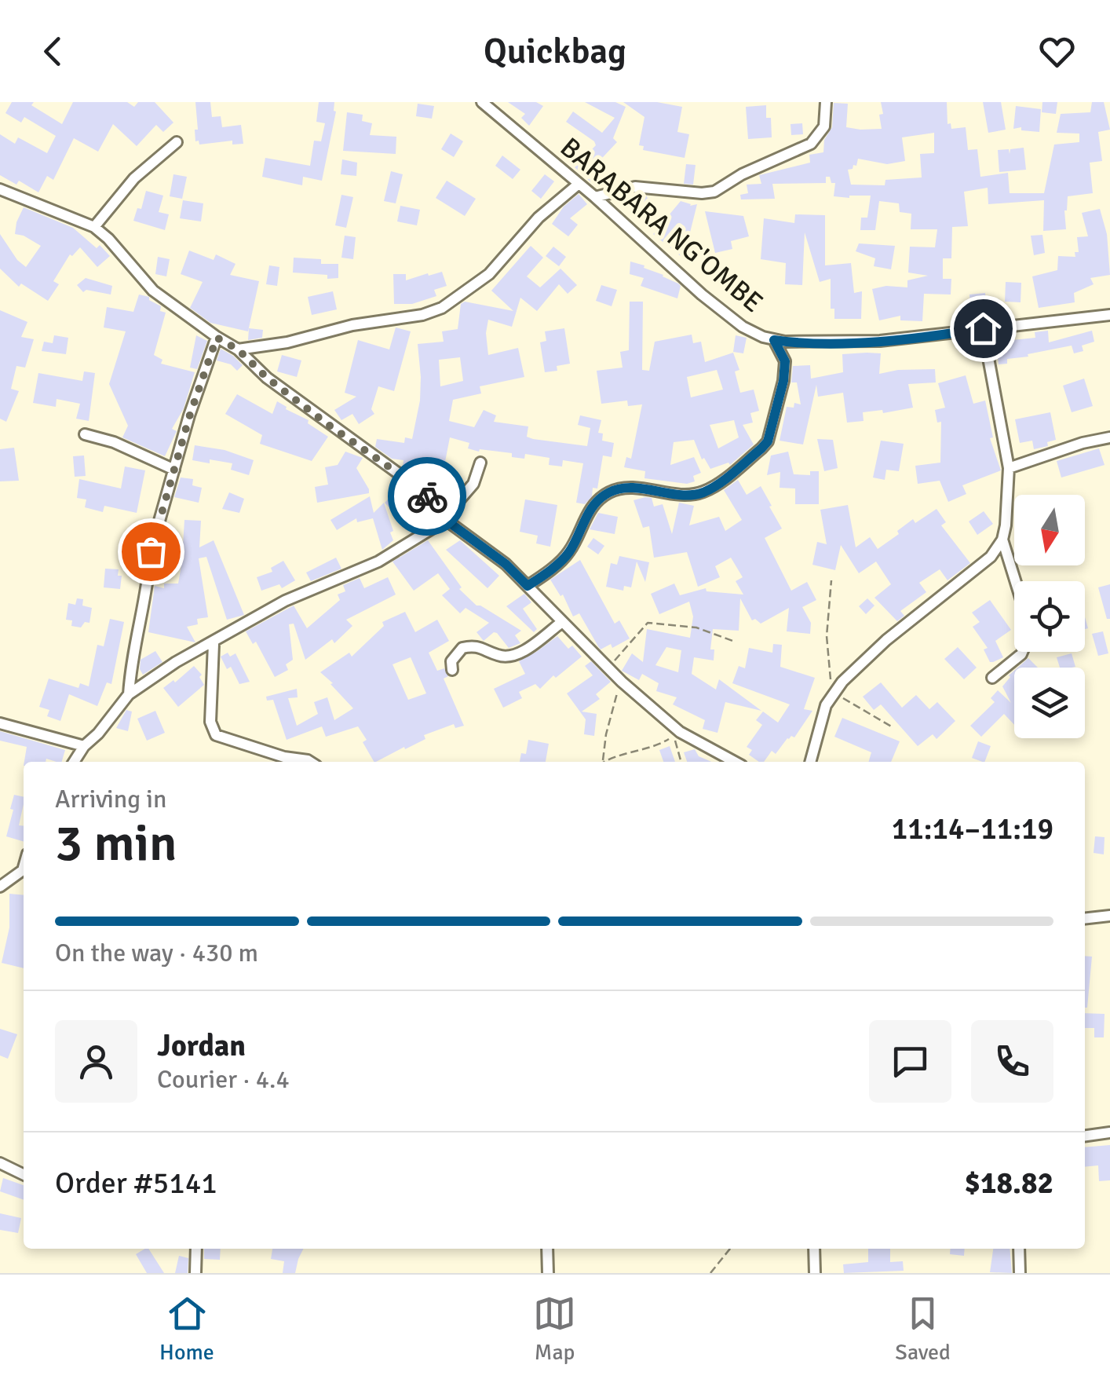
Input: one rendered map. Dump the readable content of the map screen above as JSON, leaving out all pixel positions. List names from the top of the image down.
{
  "streets": {
    "street": ["BARABARA NG'OMBE"]
  },
  "north": "bottom",
  "page": {
    "header": "Quickbag",
    "heading": ["3 min", "Arriving in", "11:14–11:19"],
    "panel": [
      "Jordan",
      "Courier · 4.4",
      "Order #5141",
      "$18.82"
    ],
    "bar": "On the way · 430 m",
    "tabs": ["Home", "Map", "Saved"]
  }
}
